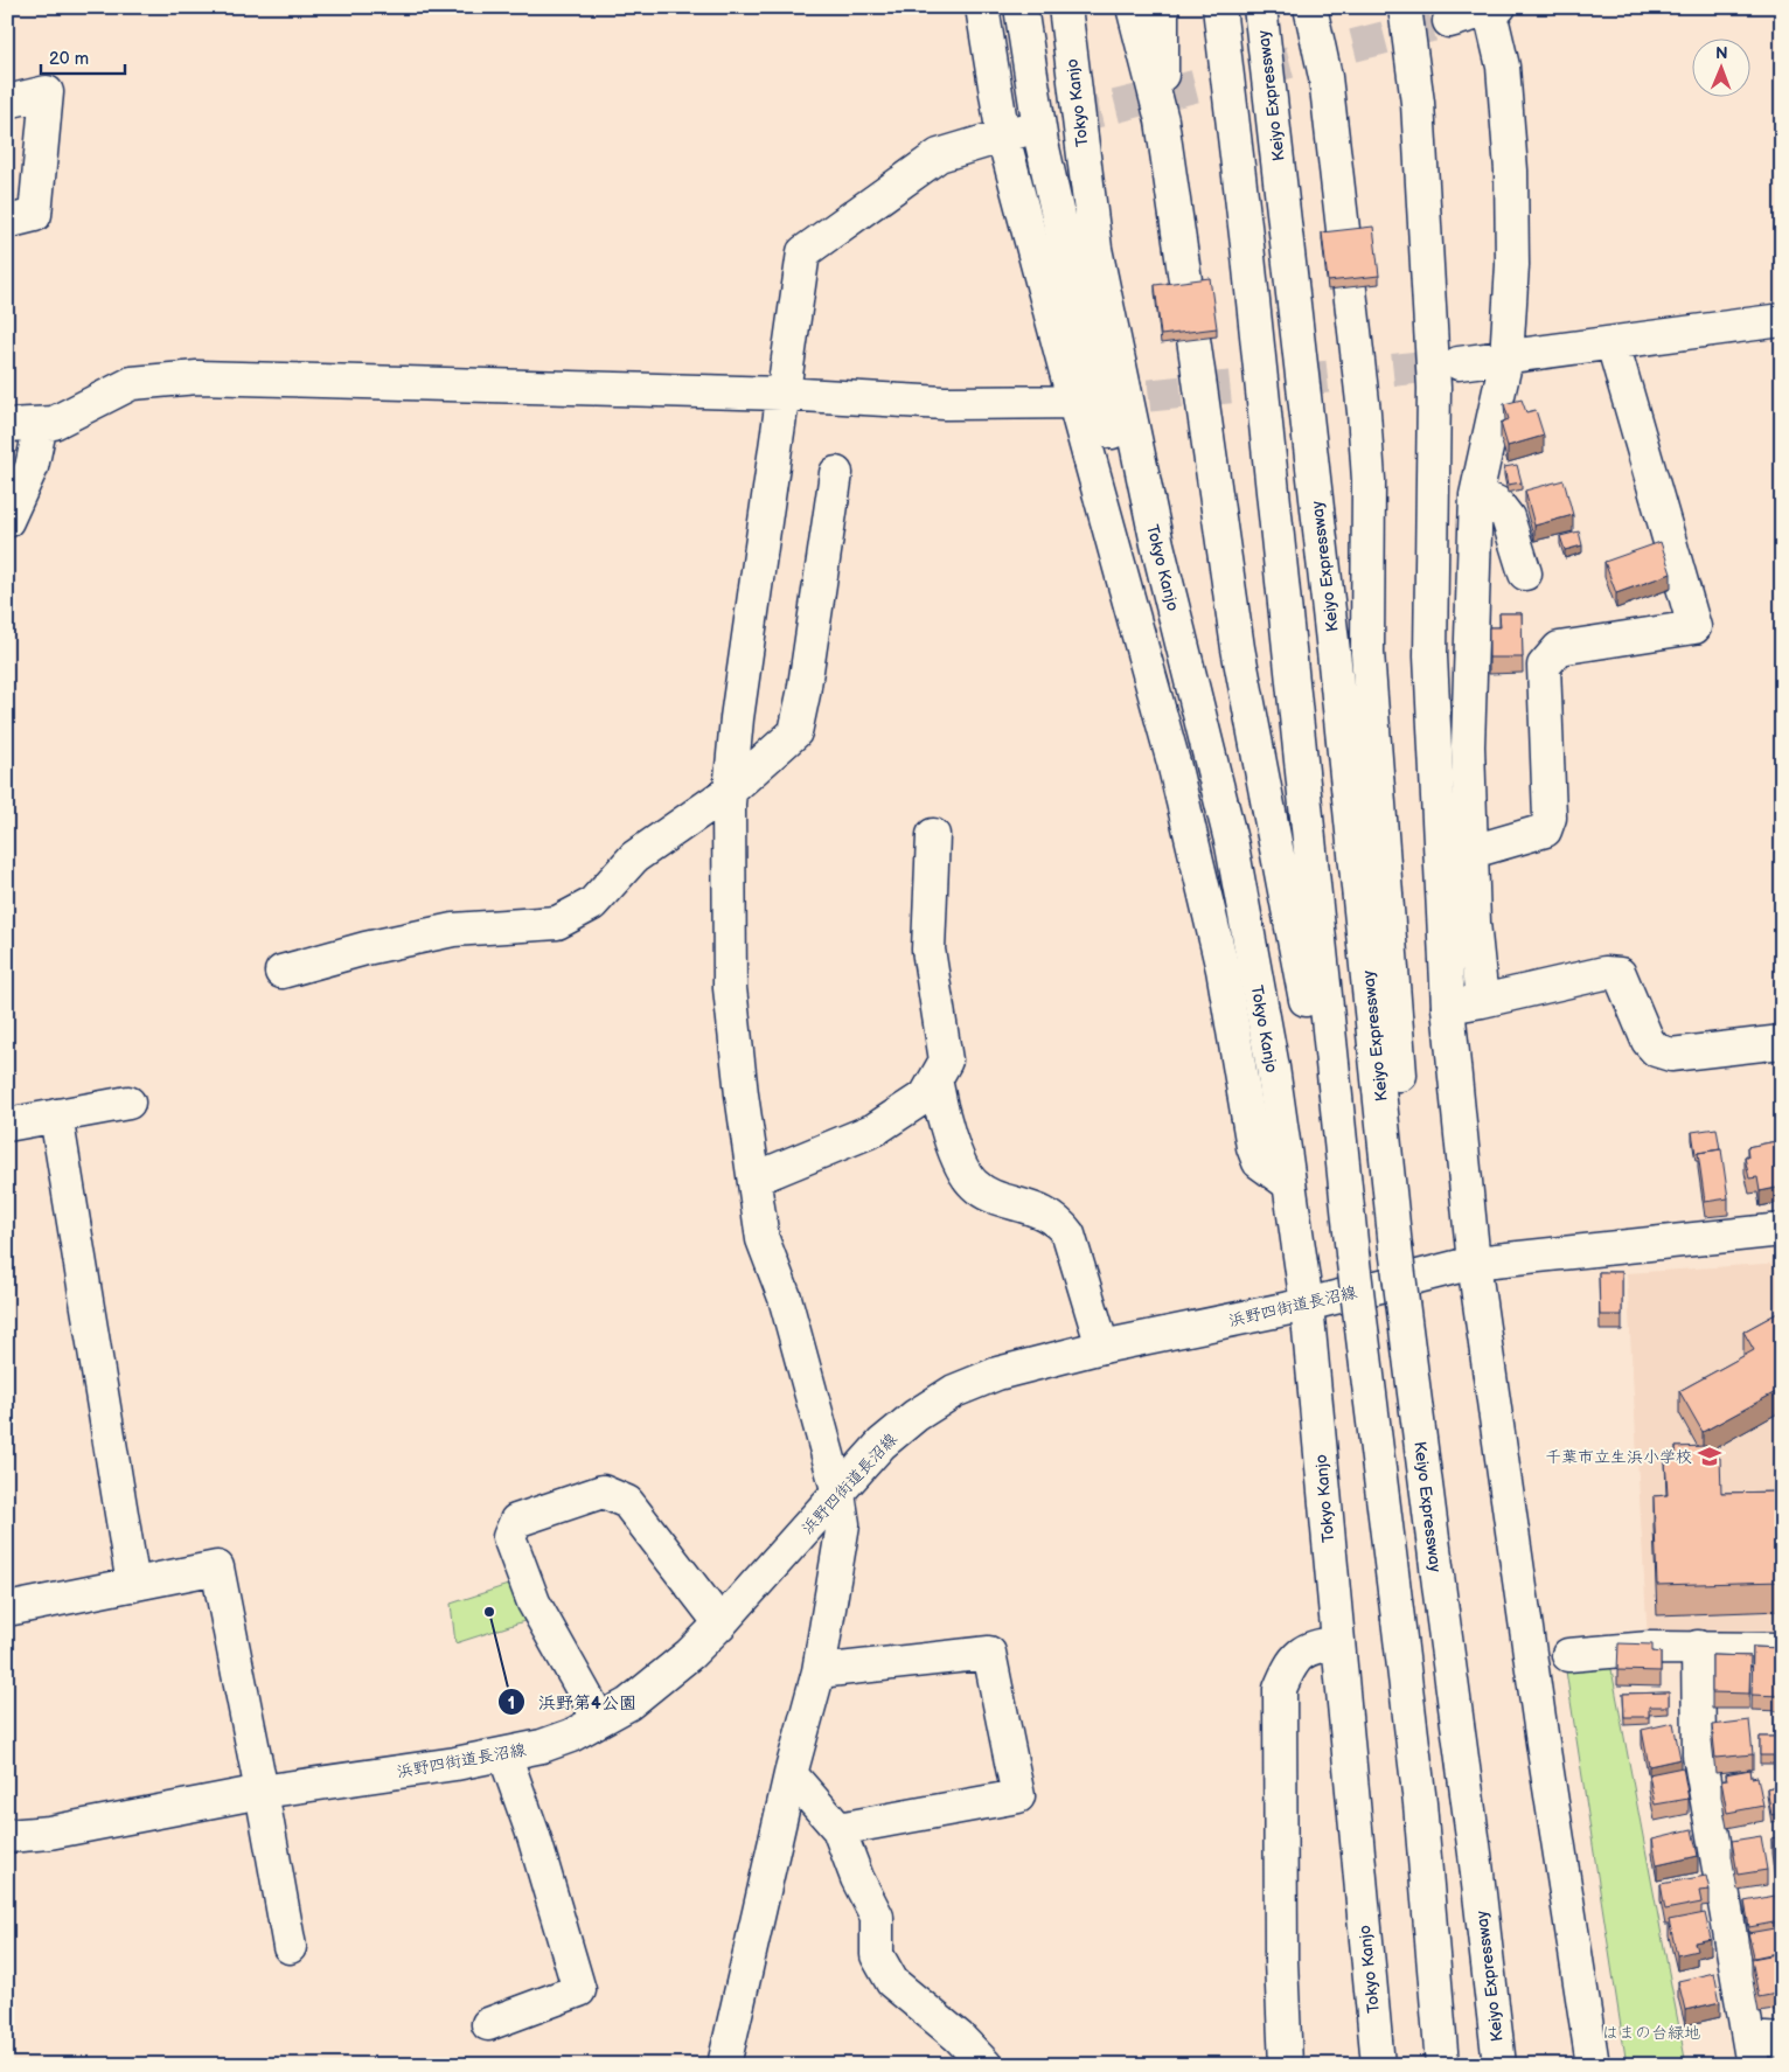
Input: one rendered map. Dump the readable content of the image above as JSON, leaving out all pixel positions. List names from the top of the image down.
{
  "streets": {
    "main road": ["Keiyo Expressway", "Tokyo Kanjo", "浜野四街道長沼線"]
  },
  "crossings": [
    ["Tokyo Kanjo", "浜野四街道長沼線"]
  ],
  "parks": ["はまの台緑地"],
  "places": {
    "school or university": ["千葉市立生浜小学校"],
    "other": ["浜野第4公園"]
  },
  "scale_bar": "20 m",
  "north": "top"
}
